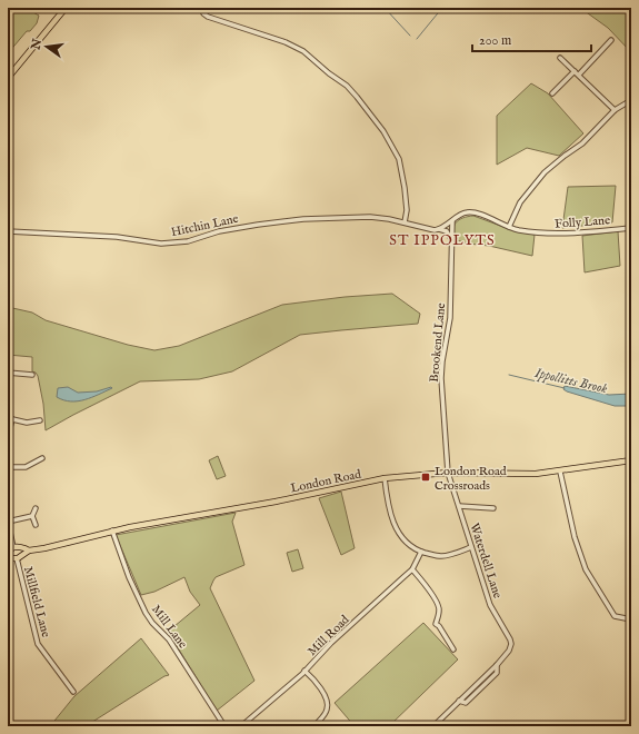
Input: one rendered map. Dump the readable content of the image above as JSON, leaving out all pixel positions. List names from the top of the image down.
{
  "streets": {
    "main road": ["London Road"],
    "street": [
      "Folly Lane",
      "Hitchin Lane",
      "Brookend Lane",
      "Waterdell Lane",
      "Millfield Lane",
      "Mill Lane",
      "Mill Road"
    ]
  },
  "crossings": [
    ["Folly Lane", "Brookend Lane"],
    ["Brookend Lane", "London Road"],
    ["Brookend Lane", "Waterdell Lane"],
    ["London Road", "Waterdell Lane"],
    ["London Road", "Millfield Lane"],
    ["London Road", "Mill Lane"]
  ],
  "districts": ["ST IPPOLYTS"],
  "water": ["Ippollitts Brook"],
  "places": {
    "transit": ["London Road Crossroads"]
  },
  "scale_bar": "200 m",
  "north": "left"
}
